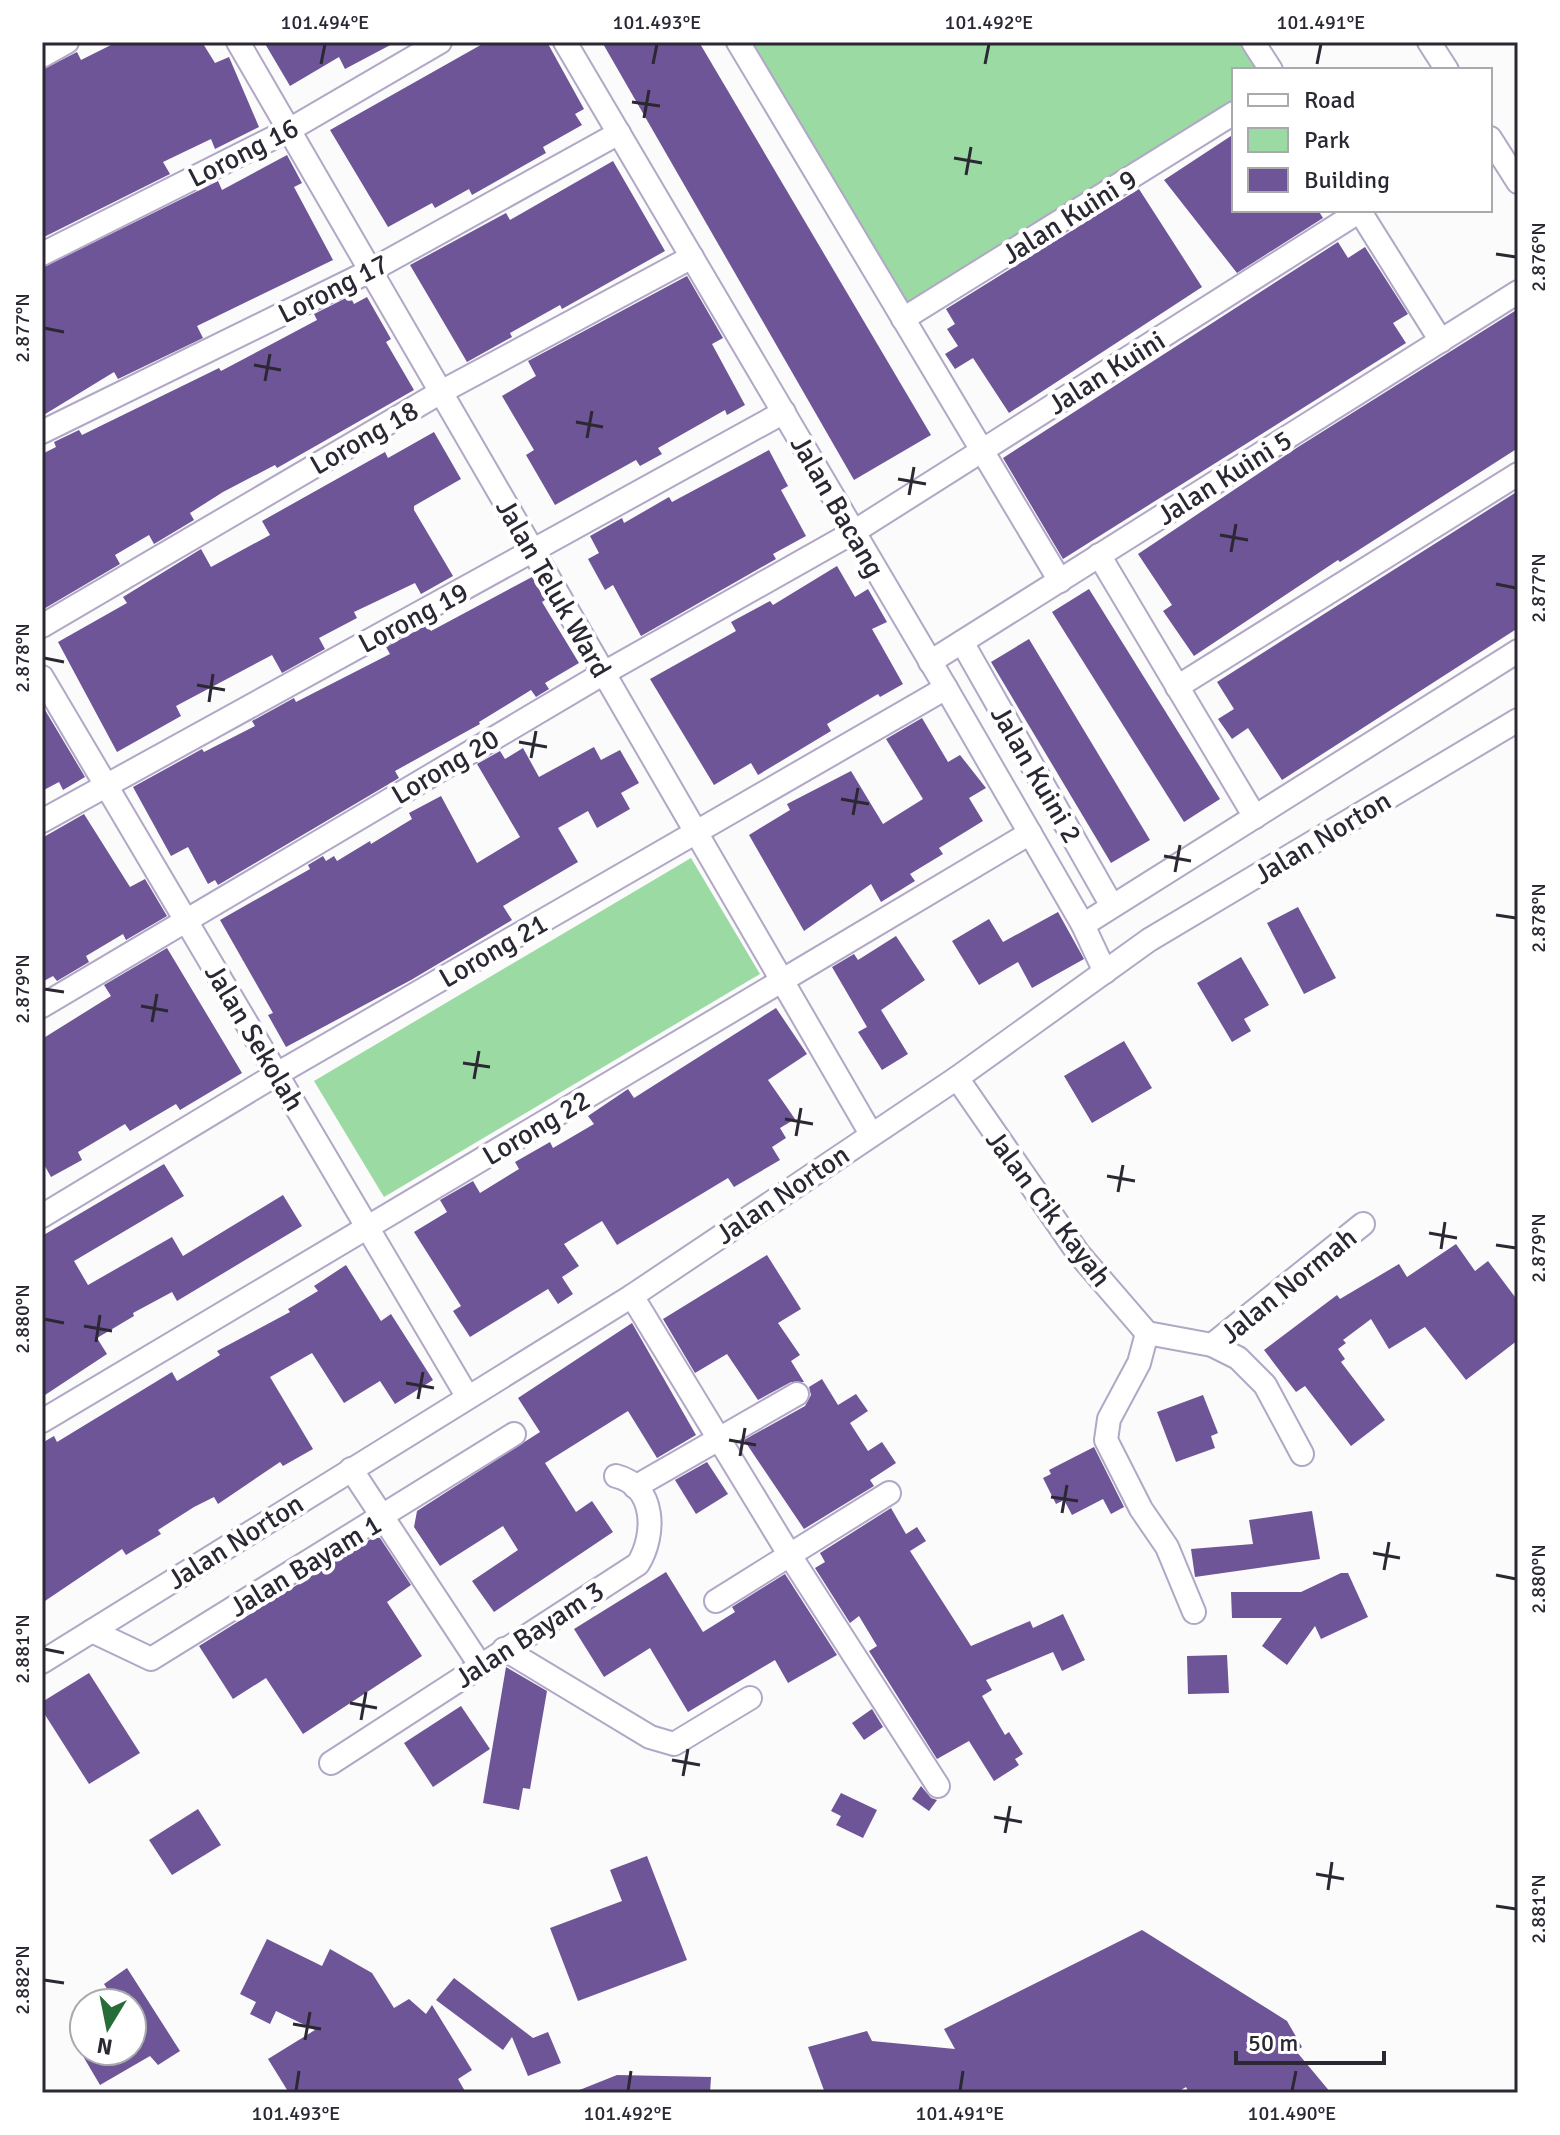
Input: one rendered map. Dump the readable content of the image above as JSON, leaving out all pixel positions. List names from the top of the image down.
{
  "streets": {
    "street": [
      "Lorong 16",
      "Jalan Kuini 9",
      "Lorong 17",
      "Jalan Kuini",
      "Lorong 18",
      "Jalan Kuini 5",
      "Jalan Bacang",
      "Jalan Teluk Ward",
      "Lorong 19",
      "Lorong 20",
      "Jalan Kuini 2",
      "Jalan Norton",
      "Lorong 21",
      "Jalan Sekolah",
      "Lorong 22",
      "Jalan Cik Kayah",
      "Jalan Normah",
      "Jalan Bayam 1",
      "Jalan Bayam 3"
    ]
  },
  "crossings": [
    ["Lorong 16", "Jalan Teluk Ward"],
    ["Lorong 17", "Jalan Bacang"],
    ["Lorong 17", "Jalan Teluk Ward"],
    ["Jalan Kuini", "Jalan Bacang"],
    ["Jalan Kuini", "Lorong 20"],
    ["Lorong 18", "Jalan Bacang"],
    ["Lorong 18", "Jalan Teluk Ward"],
    ["Jalan Kuini 5", "Jalan Bacang"],
    ["Jalan Kuini 5", "Jalan Kuini 2"],
    ["Jalan Bacang", "Lorong 19"],
    ["Jalan Bacang", "Lorong 20"],
    ["Jalan Bacang", "Jalan Norton"],
    ["Jalan Bacang", "Lorong 21"],
    ["Jalan Bacang", "Lorong 22"],
    ["Jalan Teluk Ward", "Lorong 19"],
    ["Jalan Teluk Ward", "Lorong 20"],
    ["Jalan Teluk Ward", "Jalan Norton"],
    ["Jalan Teluk Ward", "Lorong 21"],
    ["Jalan Teluk Ward", "Lorong 22"],
    ["Lorong 19", "Jalan Sekolah"],
    ["Lorong 20", "Jalan Sekolah"],
    ["Jalan Norton", "Jalan Sekolah"],
    ["Jalan Norton", "Jalan Cik Kayah"],
    ["Jalan Norton", "Jalan Bayam 1"],
    ["Lorong 21", "Jalan Sekolah"],
    ["Jalan Sekolah", "Lorong 22"]
  ],
  "legend": ["Road", "Park", "Building"],
  "scale_bar": "50 m",
  "north": "bottom",
  "coordinates": [
    "101.494°E",
    "101.493°E",
    "101.492°E",
    "101.491°E",
    "2.876°N",
    "2.877°N",
    "2.878°N",
    "2.879°N",
    "2.880°N",
    "2.881°N",
    "2.882°N",
    "101.490°E"
  ]
}
